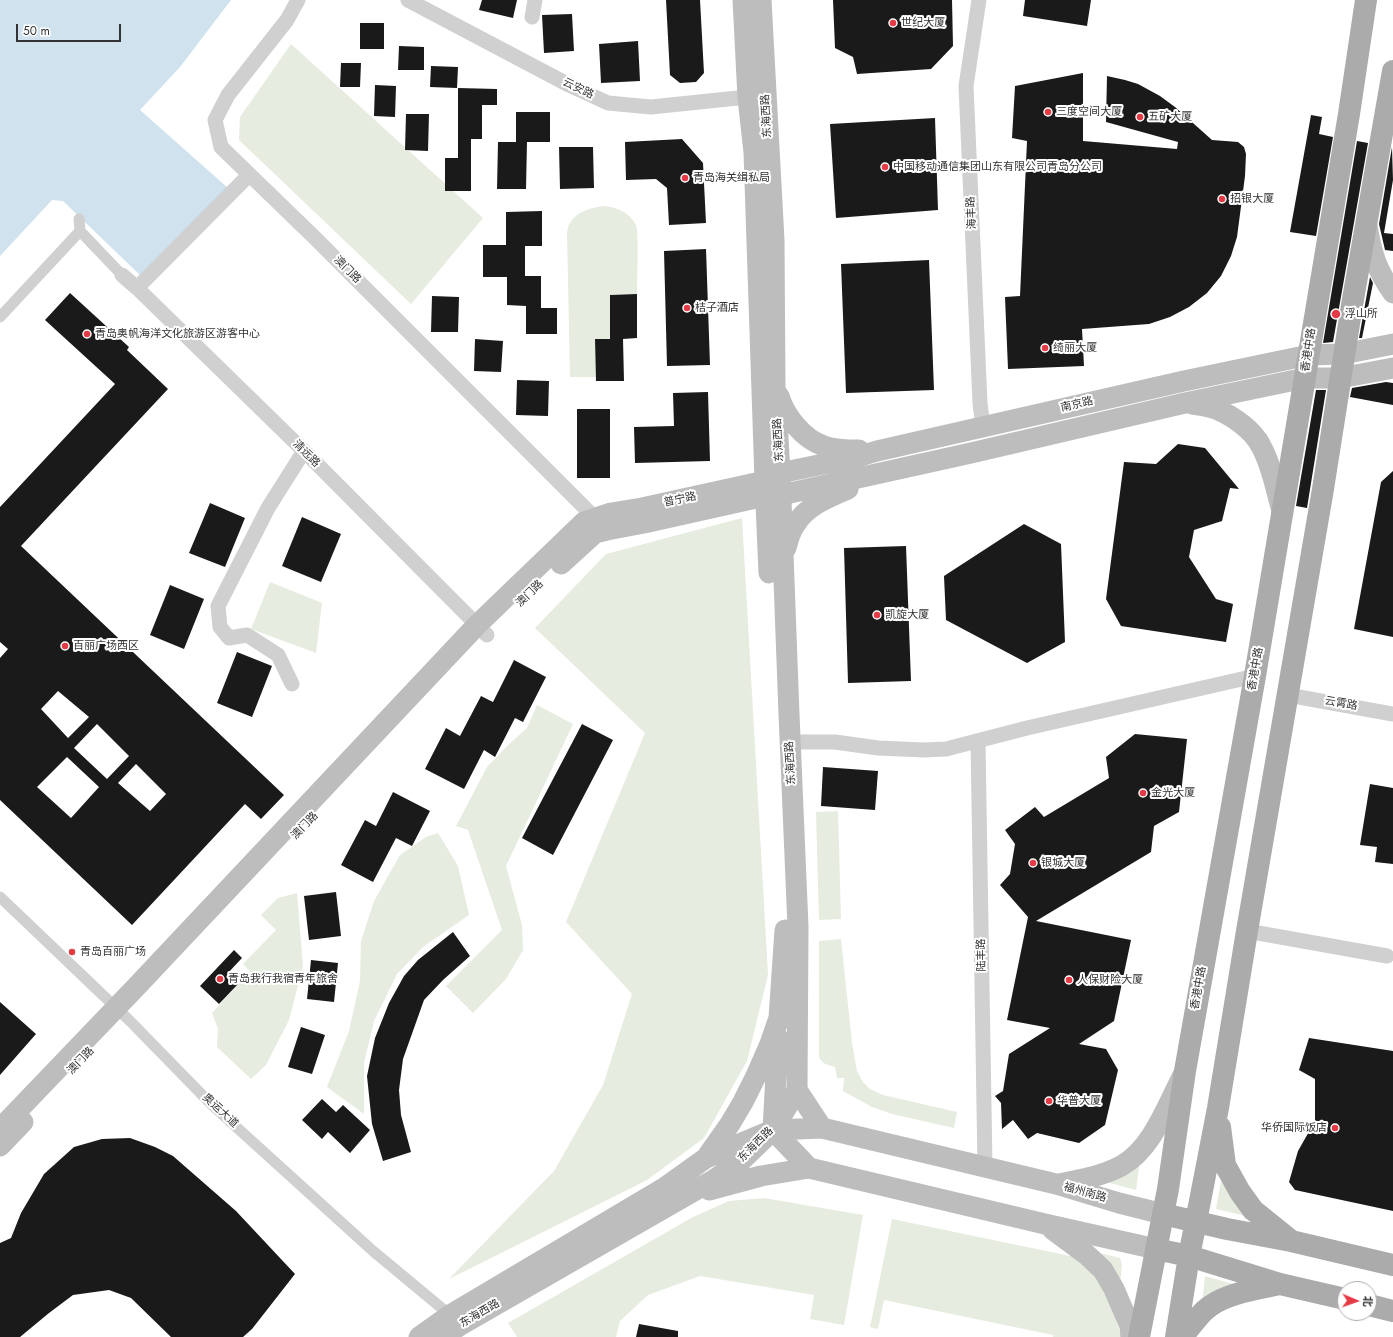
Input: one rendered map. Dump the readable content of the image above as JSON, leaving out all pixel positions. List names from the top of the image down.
{
  "streets": {
    "main road": [
      "东海西路",
      "澳门路",
      "香港中路",
      "南京路",
      "普宁路",
      "福州南路"
    ],
    "street": [
      "云安路",
      "海丰路",
      "清远路",
      "云霄路",
      "陆丰路",
      "奥运大道"
    ]
  },
  "crossings": [
    ["云安路", "东海西路"],
    ["东海西路", "南京路"],
    ["东海西路", "普宁路"],
    ["东海西路", "奥运大道"],
    ["东海西路", "福州南路"],
    ["海丰路", "南京路"],
    ["澳门路", "清远路"],
    ["澳门路", "普宁路"],
    ["澳门路", "奥运大道"],
    ["香港中路", "南京路"],
    ["香港中路", "福州南路"],
    ["南京路", "普宁路"],
    ["陆丰路", "福州南路"]
  ],
  "places": [
    "世纪大厦",
    "三度空间大厦",
    "五矿大厦",
    "中国移动通信集团山东有限公司青岛分公司",
    "青岛海关缉私局",
    "招银大厦",
    "桔子酒店",
    "浮山所",
    "青岛奥帆海洋文化旅游区游客中心",
    "绮丽大厦",
    "凯旋大厦",
    "百丽广场西区",
    "金光大厦",
    "银城大厦",
    "青岛百丽广场",
    "青岛我行我宿青年旅舍",
    "人保财险大厦",
    "华普大厦",
    "华侨国际饭店"
  ],
  "scale_bar": "50 m",
  "north": "right"
}
